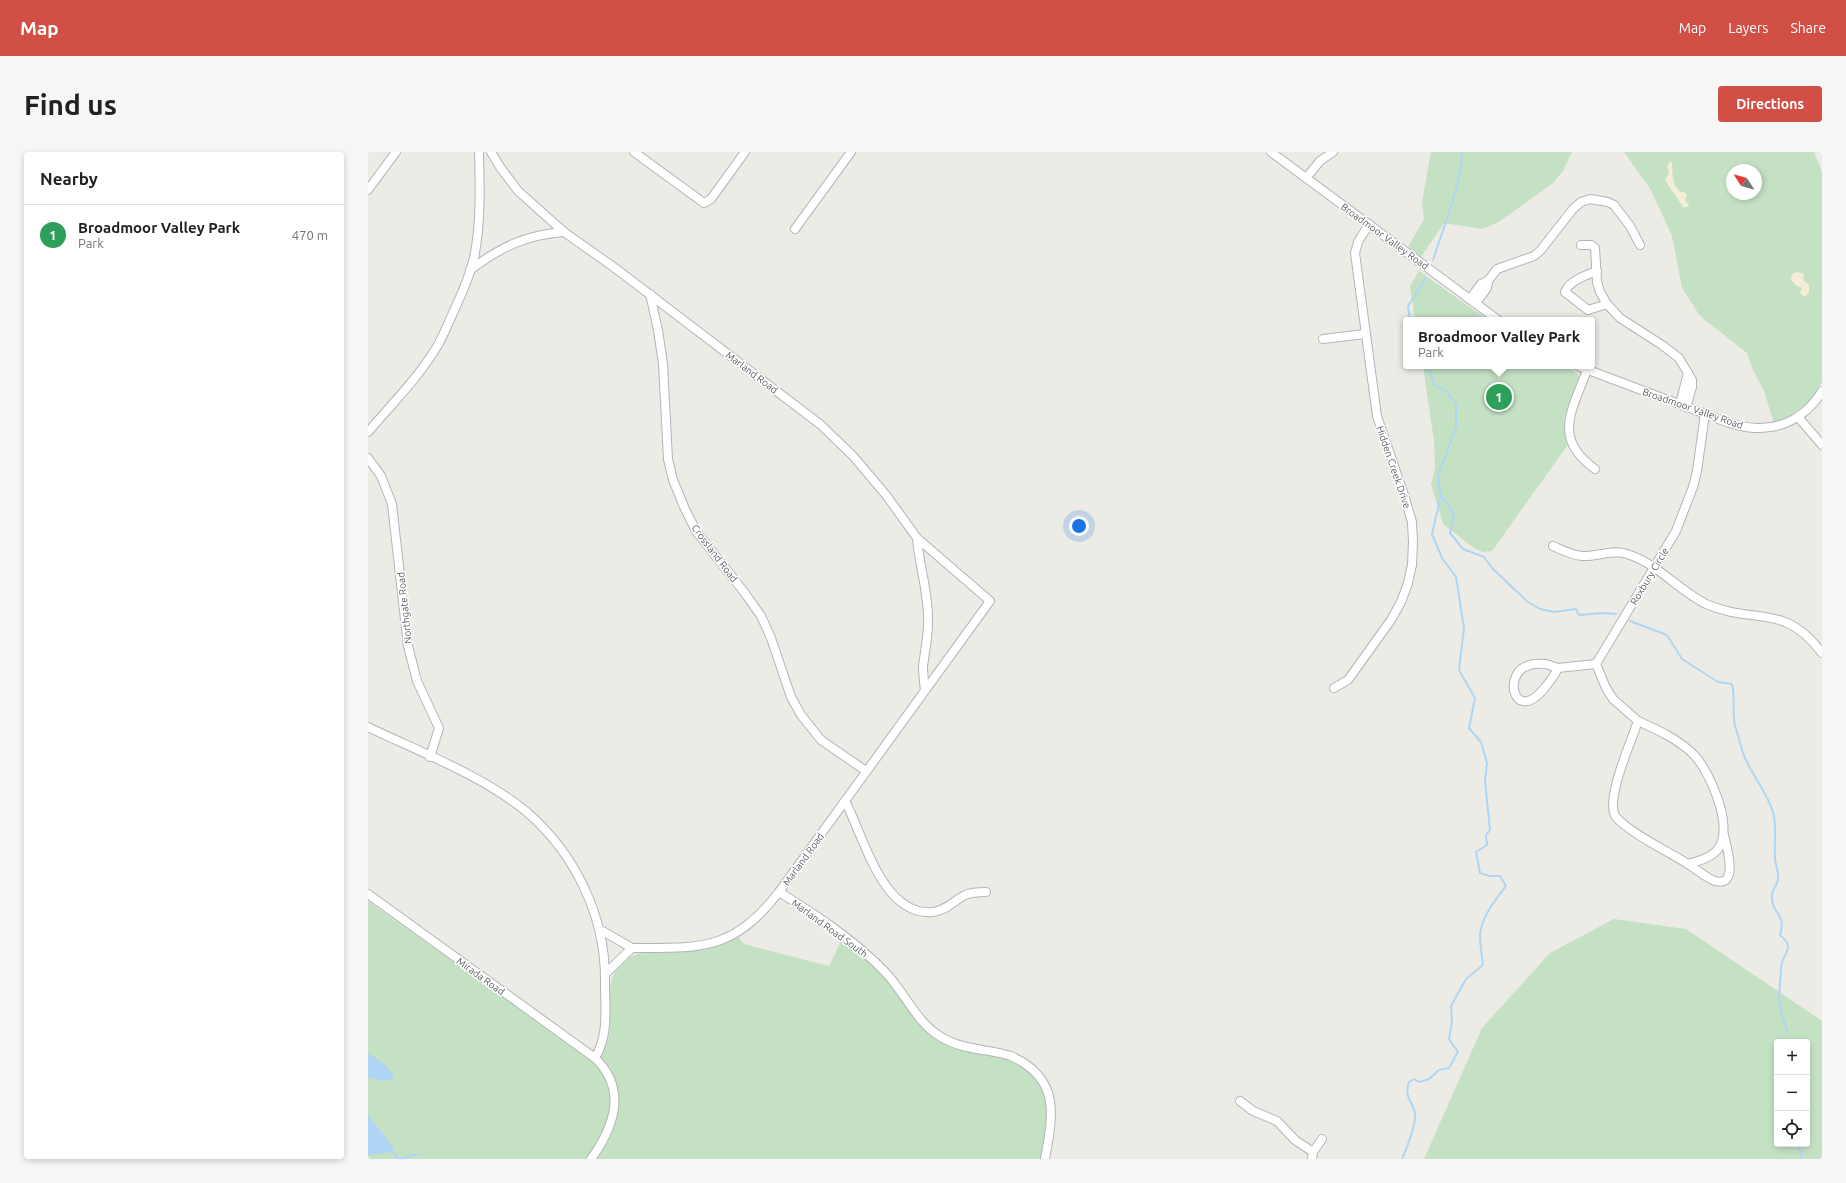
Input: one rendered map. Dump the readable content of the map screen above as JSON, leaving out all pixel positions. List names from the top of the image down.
{
  "streets": {
    "street": [
      "Broadmoor Valley Road",
      "Marland Road",
      "Hidden Creek Drive",
      "Crossland Road",
      "Roxbury Circle",
      "Northgate Road",
      "Marland Road South",
      "Mirada Road"
    ]
  },
  "crossings": [
    ["Broadmoor Valley Road", "Hidden Creek Drive"],
    ["Broadmoor Valley Road", "Roxbury Circle"],
    ["Marland Road", "Crossland Road"],
    ["Marland Road", "Marland Road South"]
  ],
  "north": "top left",
  "page": {
    "header": "Map",
    "nav": ["Map", "Layers", "Share"],
    "buttons": "Directions",
    "title": "Find us",
    "heading": "Nearby",
    "list": [
      {
        "mark": "1",
        "name": "Broadmoor Valley Park",
        "note": "Park",
        "value": "470 m"
      }
    ],
    "popup": ["Broadmoor Valley Park", "Park"],
    "pins": "1",
    "map_buttons": ["+", "−"]
  }
}
